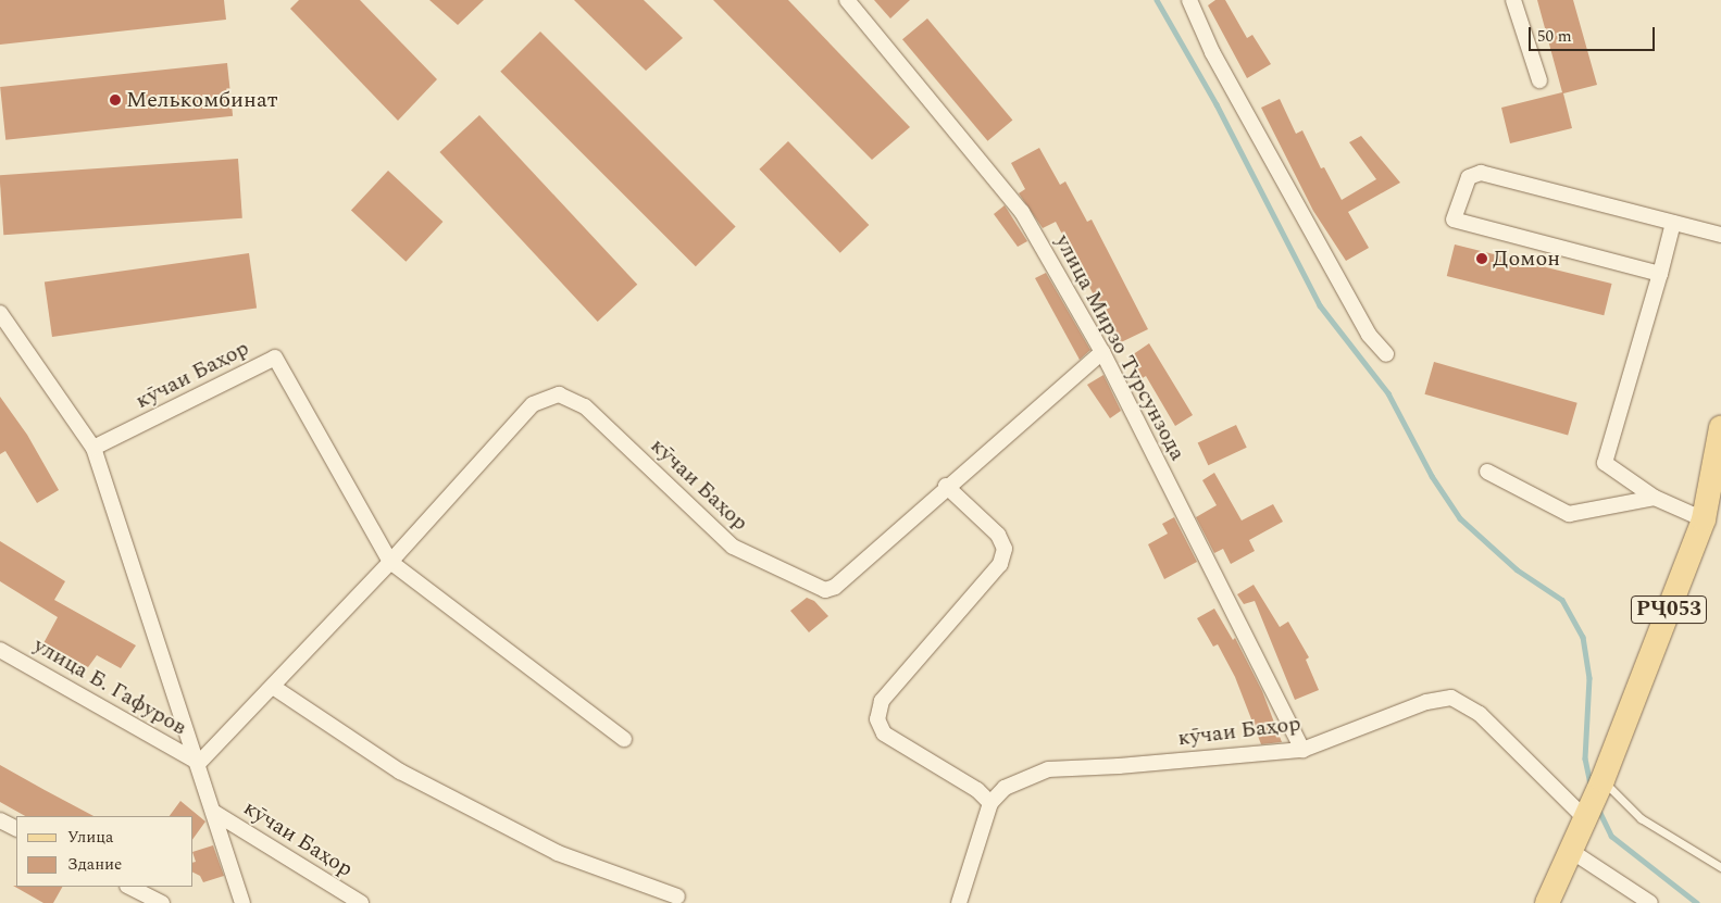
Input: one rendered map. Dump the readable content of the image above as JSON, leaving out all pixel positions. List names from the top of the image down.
{
  "streets": {
    "main road": ["РҶ053"],
    "street": ["улица Мирзо Турсунзода", "кӯчаи Баҳор", "улица Б. Гафуров"]
  },
  "crossings": [
    ["улица Мирзо Турсунзода", "кӯчаи Баҳор"],
    ["кӯчаи Баҳор", "РҶ053"],
    ["кӯчаи Баҳор", "улица Б. Гафуров"]
  ],
  "places": ["Мелькомбинат", "Домон"],
  "legend": ["Улица", "Здание"],
  "scale_bar": "50 m"
}
